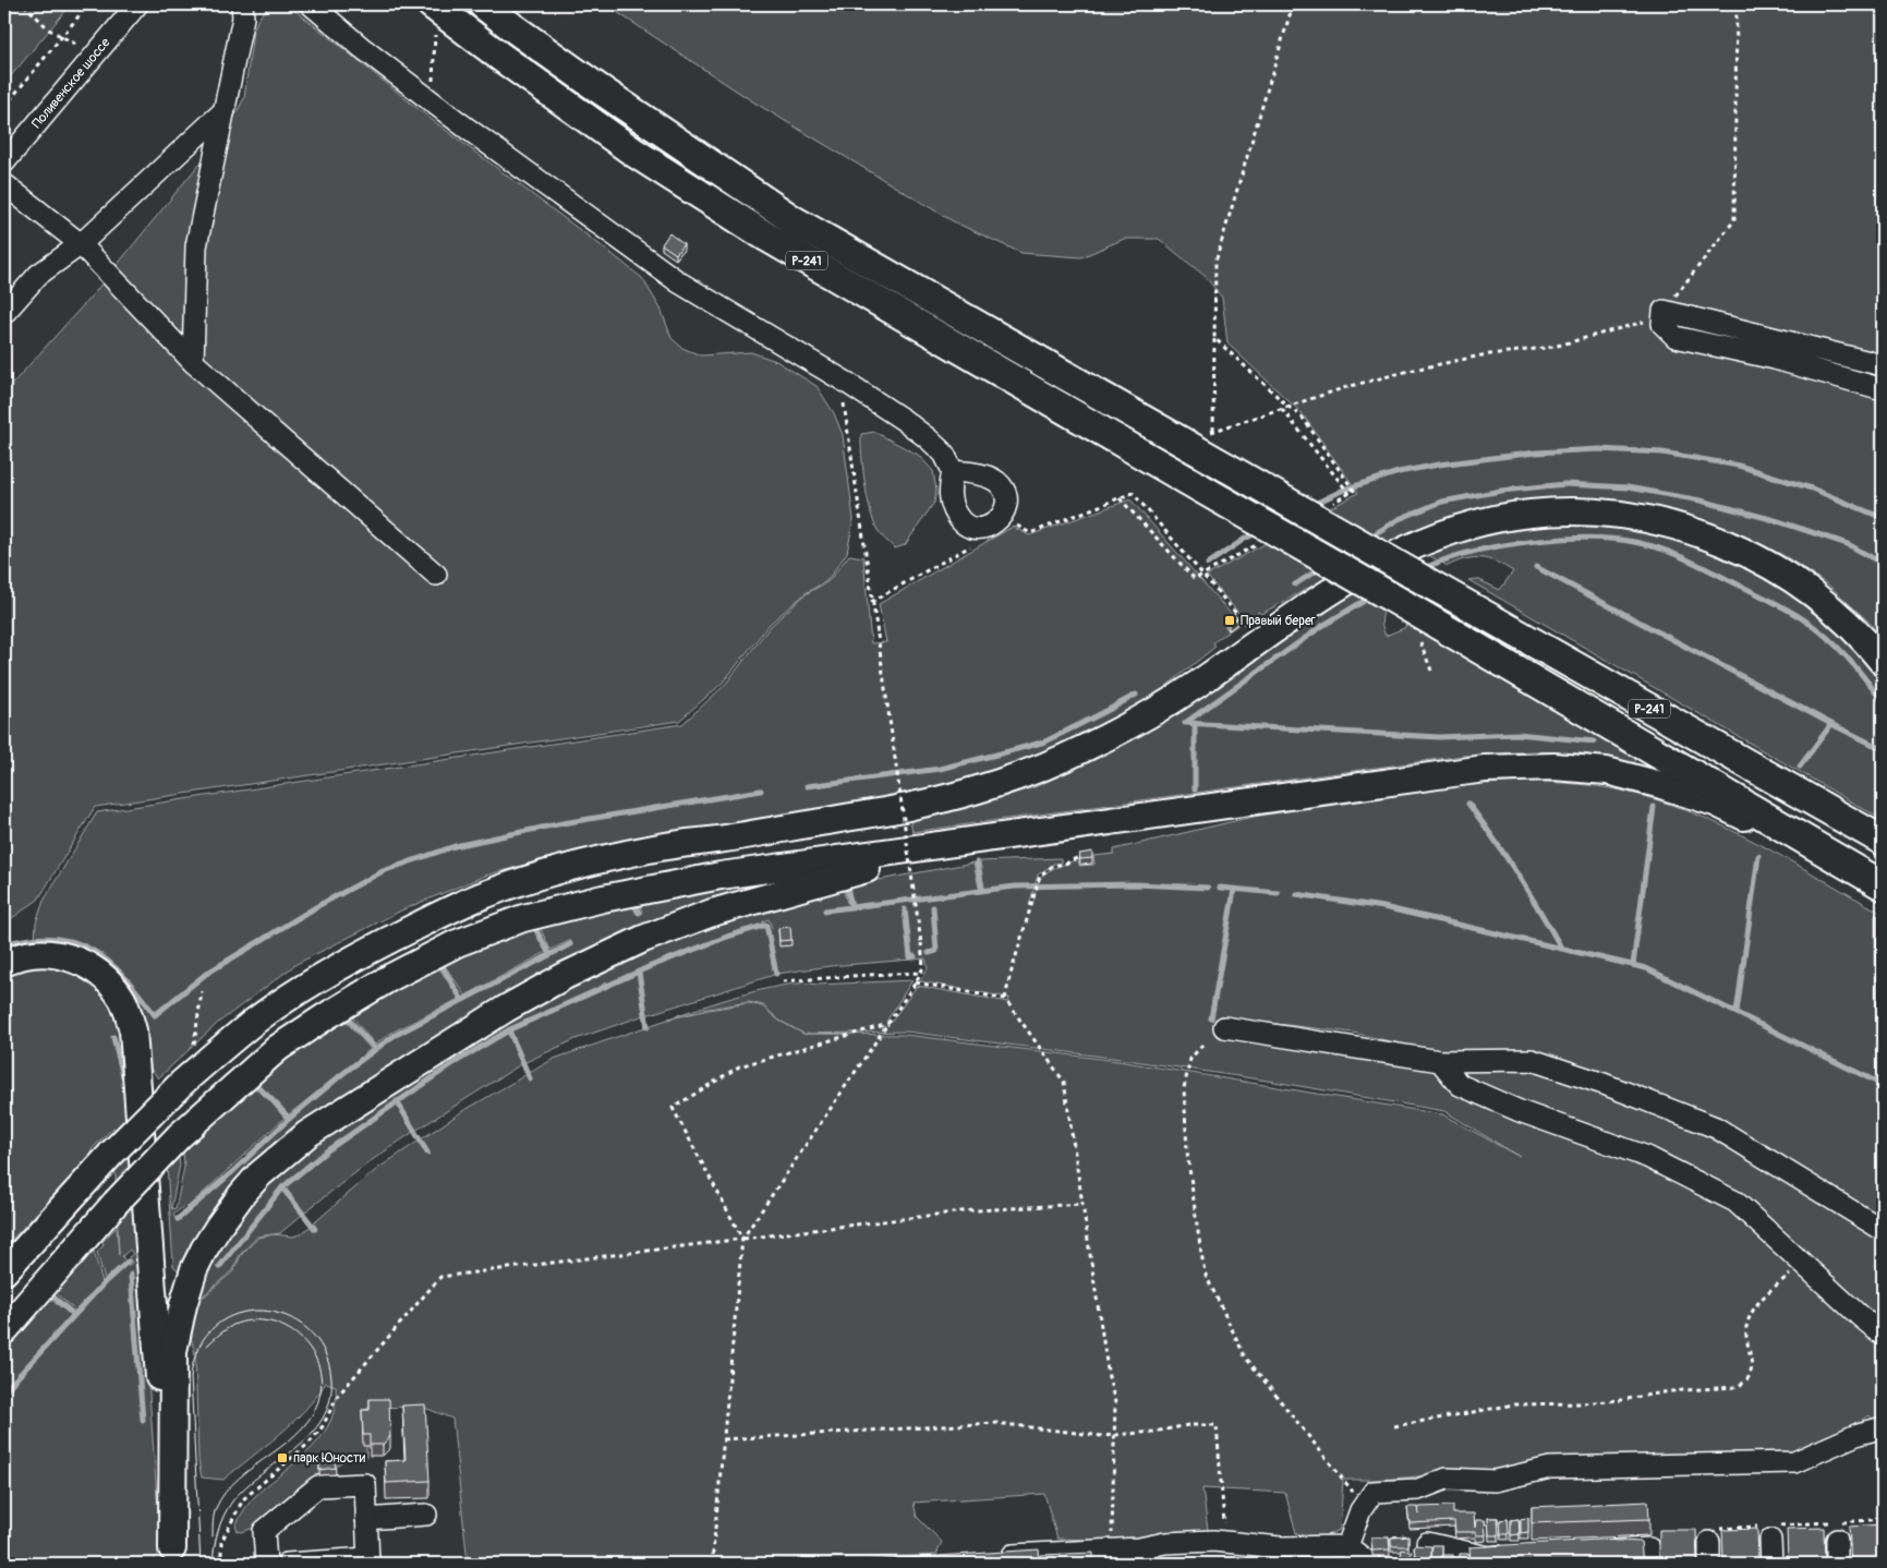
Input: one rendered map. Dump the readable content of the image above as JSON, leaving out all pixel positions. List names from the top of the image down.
{
  "streets": {
    "highway": ["Р-241"],
    "street": ["Поливенское шоссе"]
  },
  "places": {
    "transit": ["Правый берег", "парк Юности"]
  }
}
